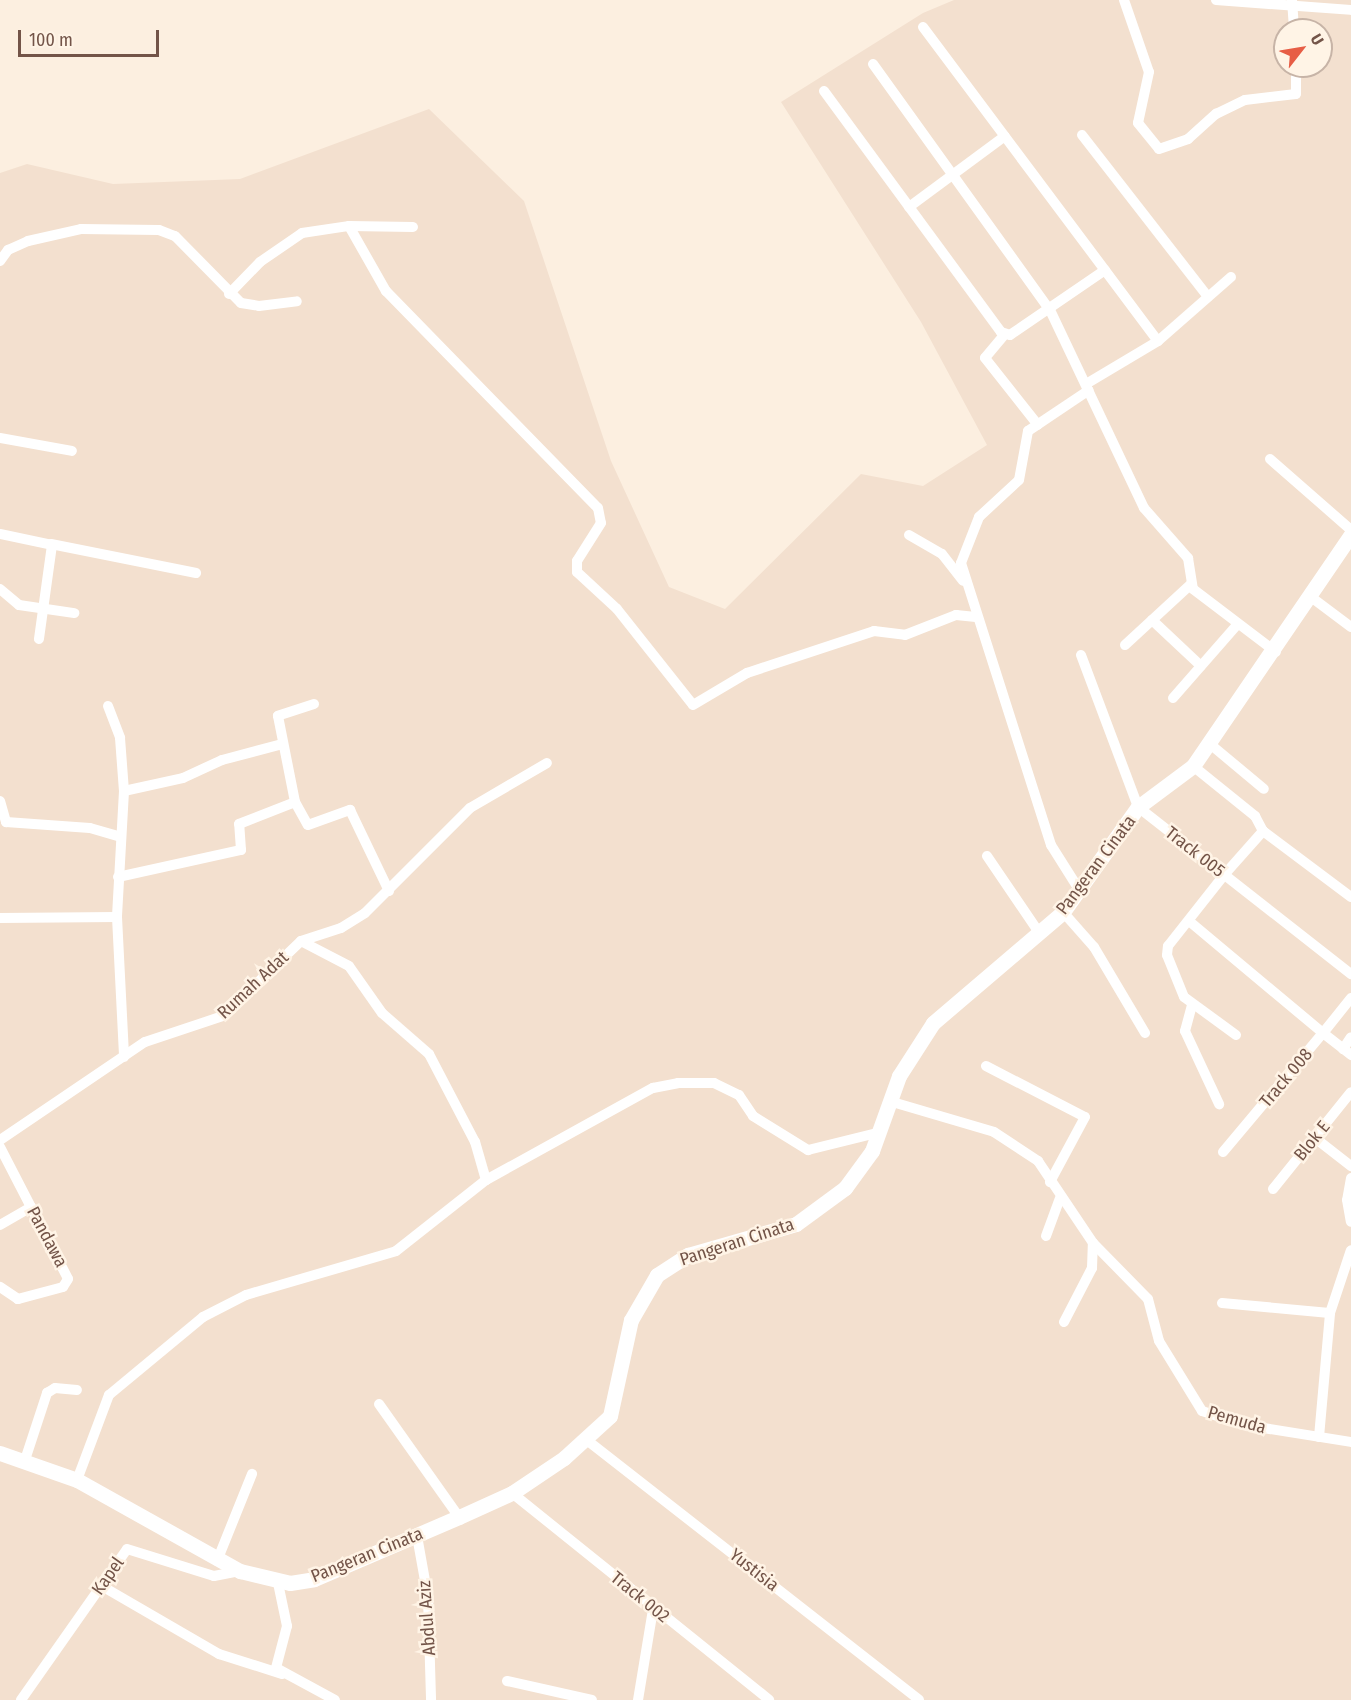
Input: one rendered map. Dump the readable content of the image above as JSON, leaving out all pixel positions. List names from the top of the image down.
{
  "streets": {
    "street": [
      "Track 005",
      "Pangeran Cinata",
      "Rumah Adat",
      "Track 008",
      "Blok E",
      "Pandawa",
      "Pemuda",
      "Yustisia",
      "Kapel",
      "Track 002",
      "Abdul Aziz"
    ]
  },
  "crossings": [
    ["Track 005", "Pangeran Cinata"],
    ["Pangeran Cinata", "Yustisia"],
    ["Pangeran Cinata", "Kapel"],
    ["Pangeran Cinata", "Track 002"],
    ["Pangeran Cinata", "Abdul Aziz"]
  ],
  "scale_bar": "100 m",
  "north": "top right"
}
